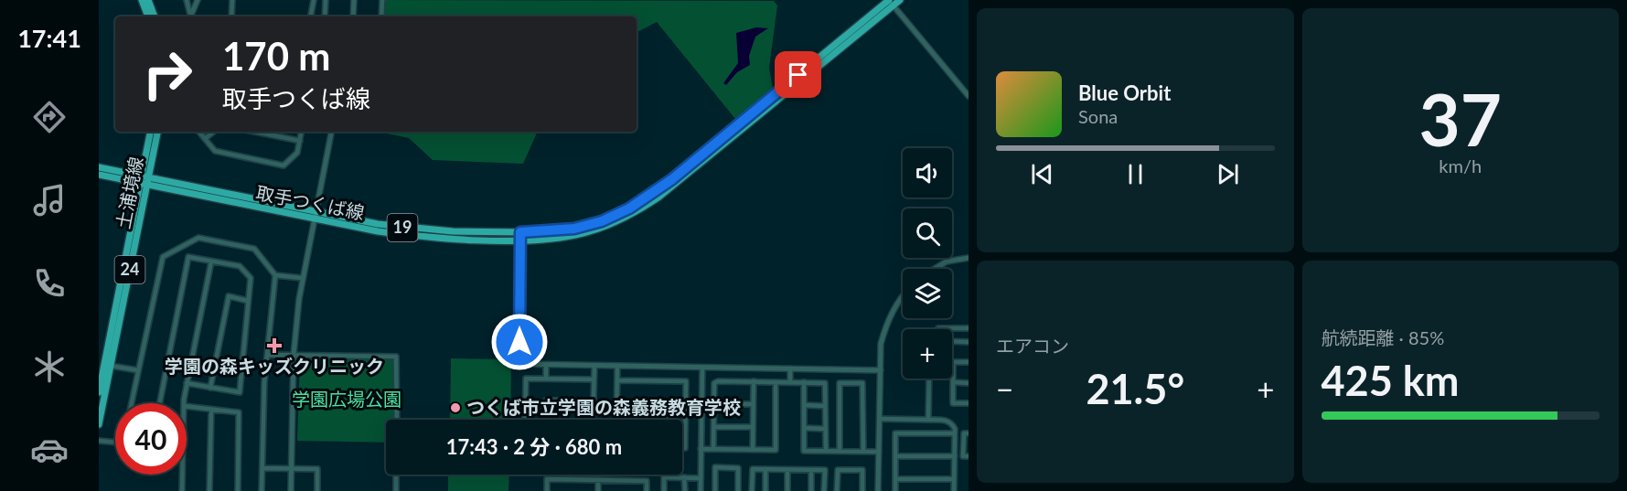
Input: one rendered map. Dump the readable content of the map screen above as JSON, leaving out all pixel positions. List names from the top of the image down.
{
  "streets": {
    "main road": [
      "土浦境線",
      "取手つくば線",
      "19",
      "24"
    ]
  },
  "crossings": [
    ["土浦境線", "取手つくば線"]
  ],
  "parks": ["学園広場公園"],
  "places": {
    "health": ["学園の森キッズクリニック"],
    "other": ["つくば市立学園の森義務教育学校"]
  },
  "page": {
    "tabs": "17:41",
    "tile": [
      ["37", "km/h"],
      "エアコン",
      ["航続距離 · 85%", "425 km"]
    ],
    "turn": ["170 m", "取手つくば線"],
    "song": ["Blue Orbit", "Sona"],
    "map_buttons": "+",
    "heat": ["−", "21.5°", "+"],
    "limit": "40",
    "trip": "17:43 · 2 分 · 680 m"
  }
}
